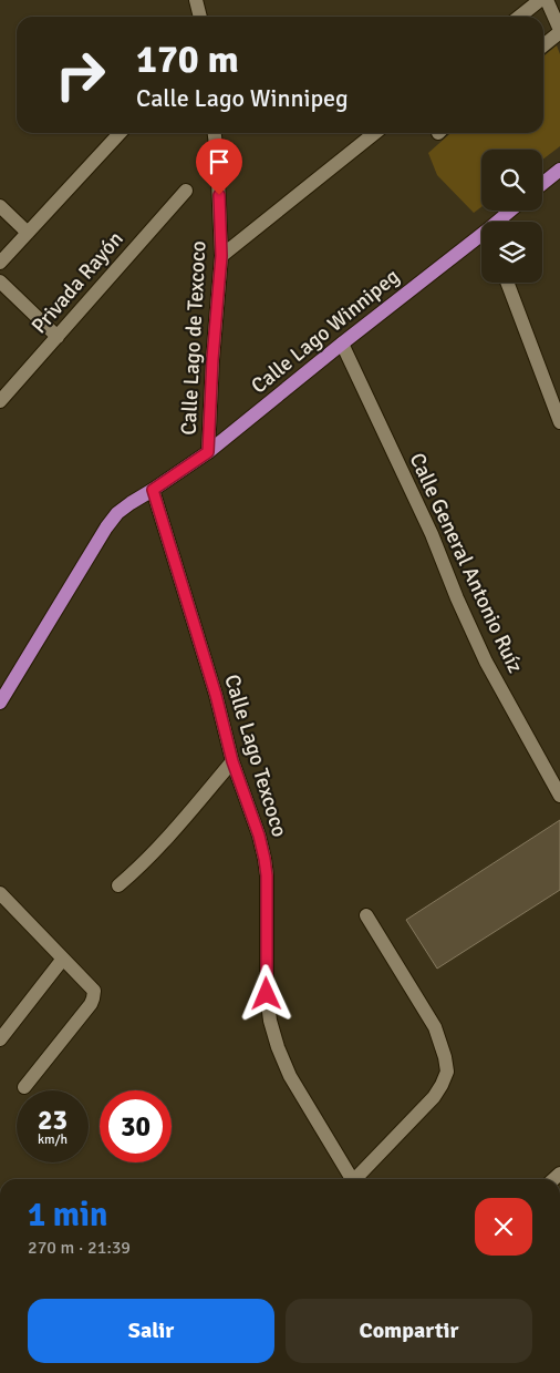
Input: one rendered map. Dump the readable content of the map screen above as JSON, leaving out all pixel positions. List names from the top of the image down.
{
  "streets": {
    "main road": ["Calle Lago Winnipeg"],
    "street": [
      "Privada Rayón",
      "Calle Lago de Texcoco",
      "Calle General Antonio Ruíz",
      "Calle Lago Texcoco"
    ]
  },
  "crossings": [
    ["Calle Lago Winnipeg", "Calle Lago de Texcoco"],
    ["Calle Lago Winnipeg", "Calle General Antonio Ruíz"],
    ["Calle Lago Winnipeg", "Calle Lago Texcoco"]
  ],
  "page": {
    "turn": ["170 m", "Calle Lago Winnipeg"],
    "speed": "23 km/h",
    "limit": "30",
    "heading": ["1 min", "270 m · 21:39"],
    "buttons": ["Salir", "Compartir"]
  }
}
